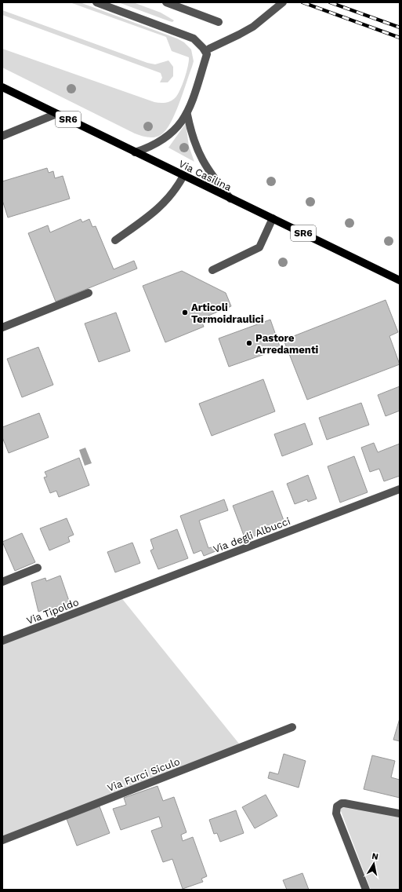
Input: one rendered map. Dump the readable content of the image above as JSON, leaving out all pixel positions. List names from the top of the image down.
{
  "streets": {
    "main road": ["SR6", "Via Casilina"],
    "street": ["Via degli Albucci", "Via Tipoldo", "Via Furci Siculo"]
  },
  "crossings": [
    ["Via degli Albucci", "Via Tipoldo"]
  ],
  "places": ["Articoli Termoidraulici", "Pastore Arredamenti"],
  "north": "top"
}
